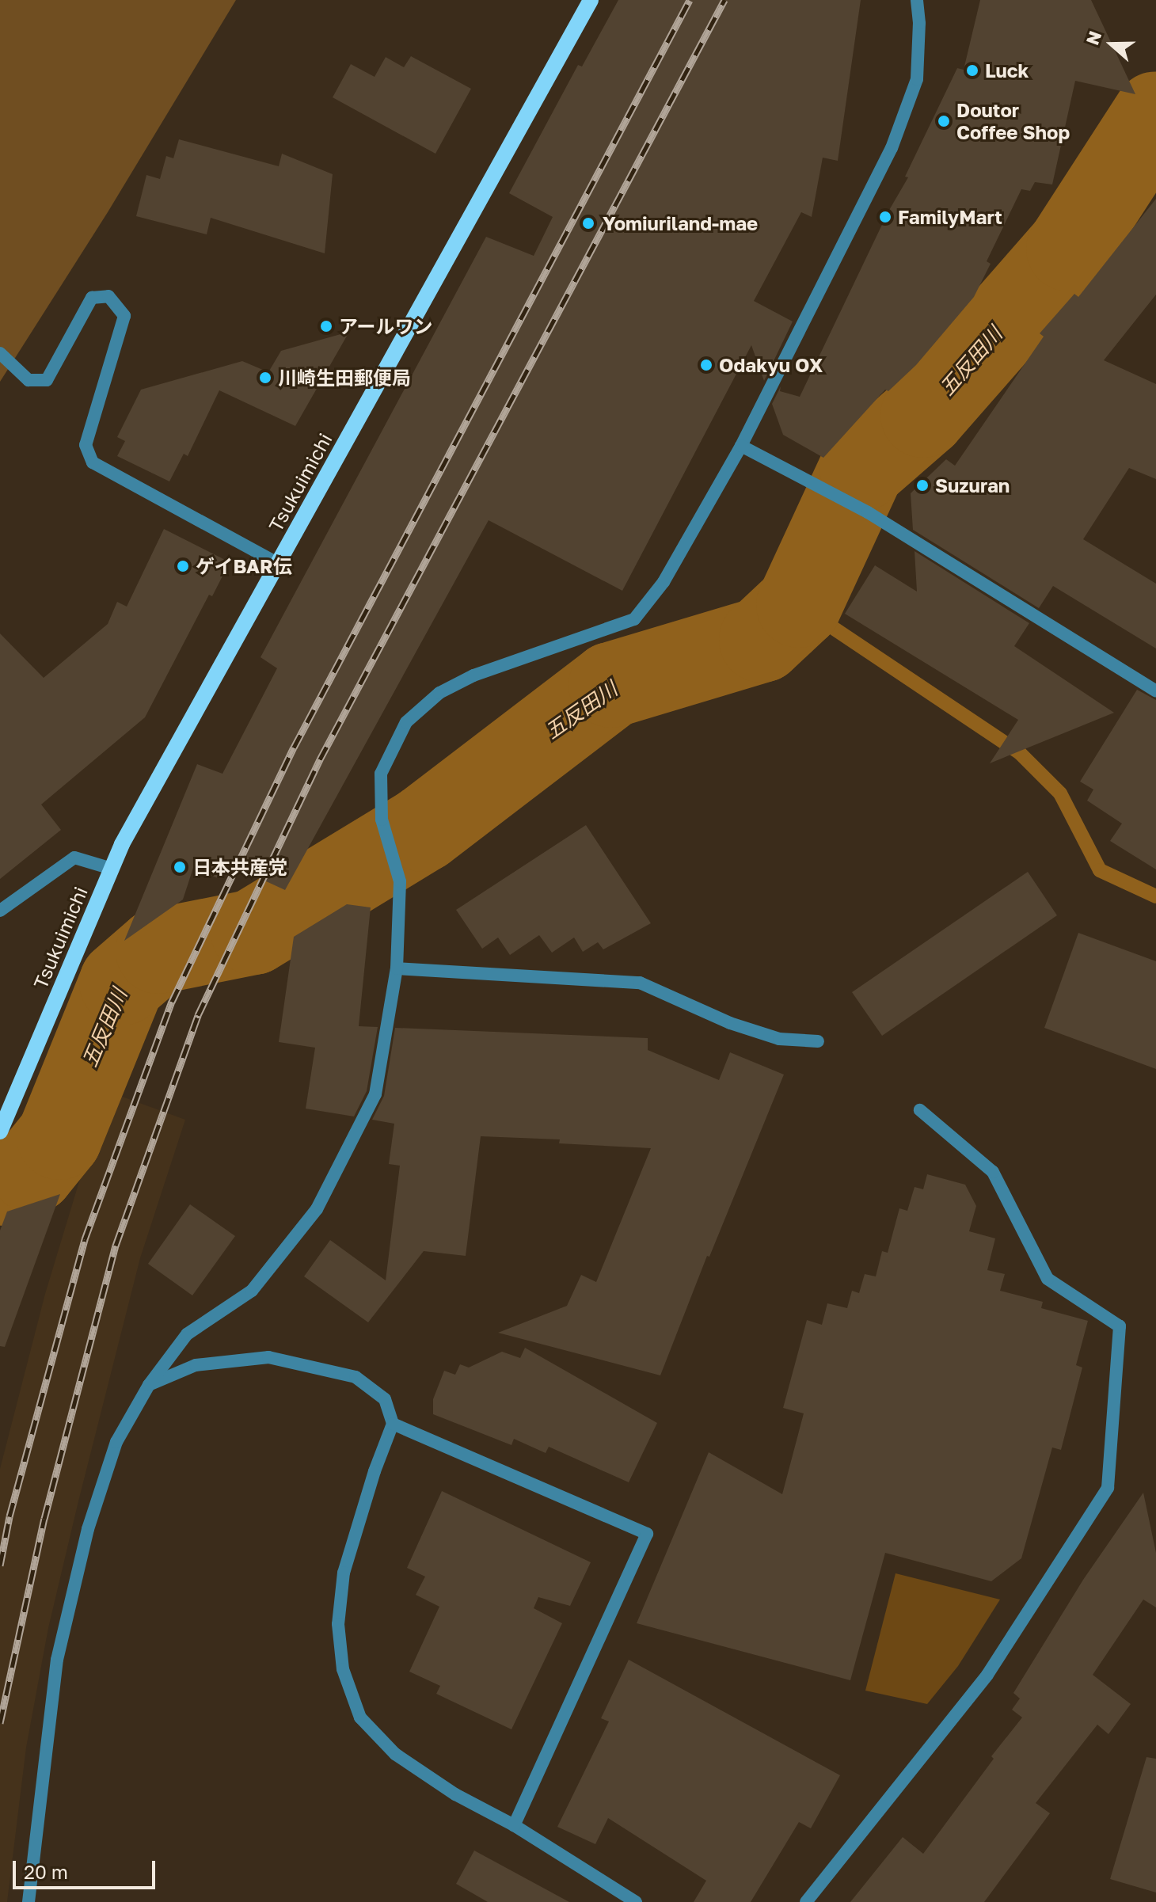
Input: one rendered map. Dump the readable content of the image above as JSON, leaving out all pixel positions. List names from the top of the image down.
{
  "streets": {
    "main road": ["Tsukuimichi"]
  },
  "water": ["五反田川"],
  "places": [
    "Luck",
    "Doutor Coffee Shop",
    "FamilyMart",
    "Yomiuriland-mae",
    "アールワン",
    "Odakyu OX",
    "川崎生田郵便局",
    "Suzuran",
    "ゲイBAR伝",
    "日本共産党"
  ],
  "scale_bar": "20 m",
  "north": "left"
}
